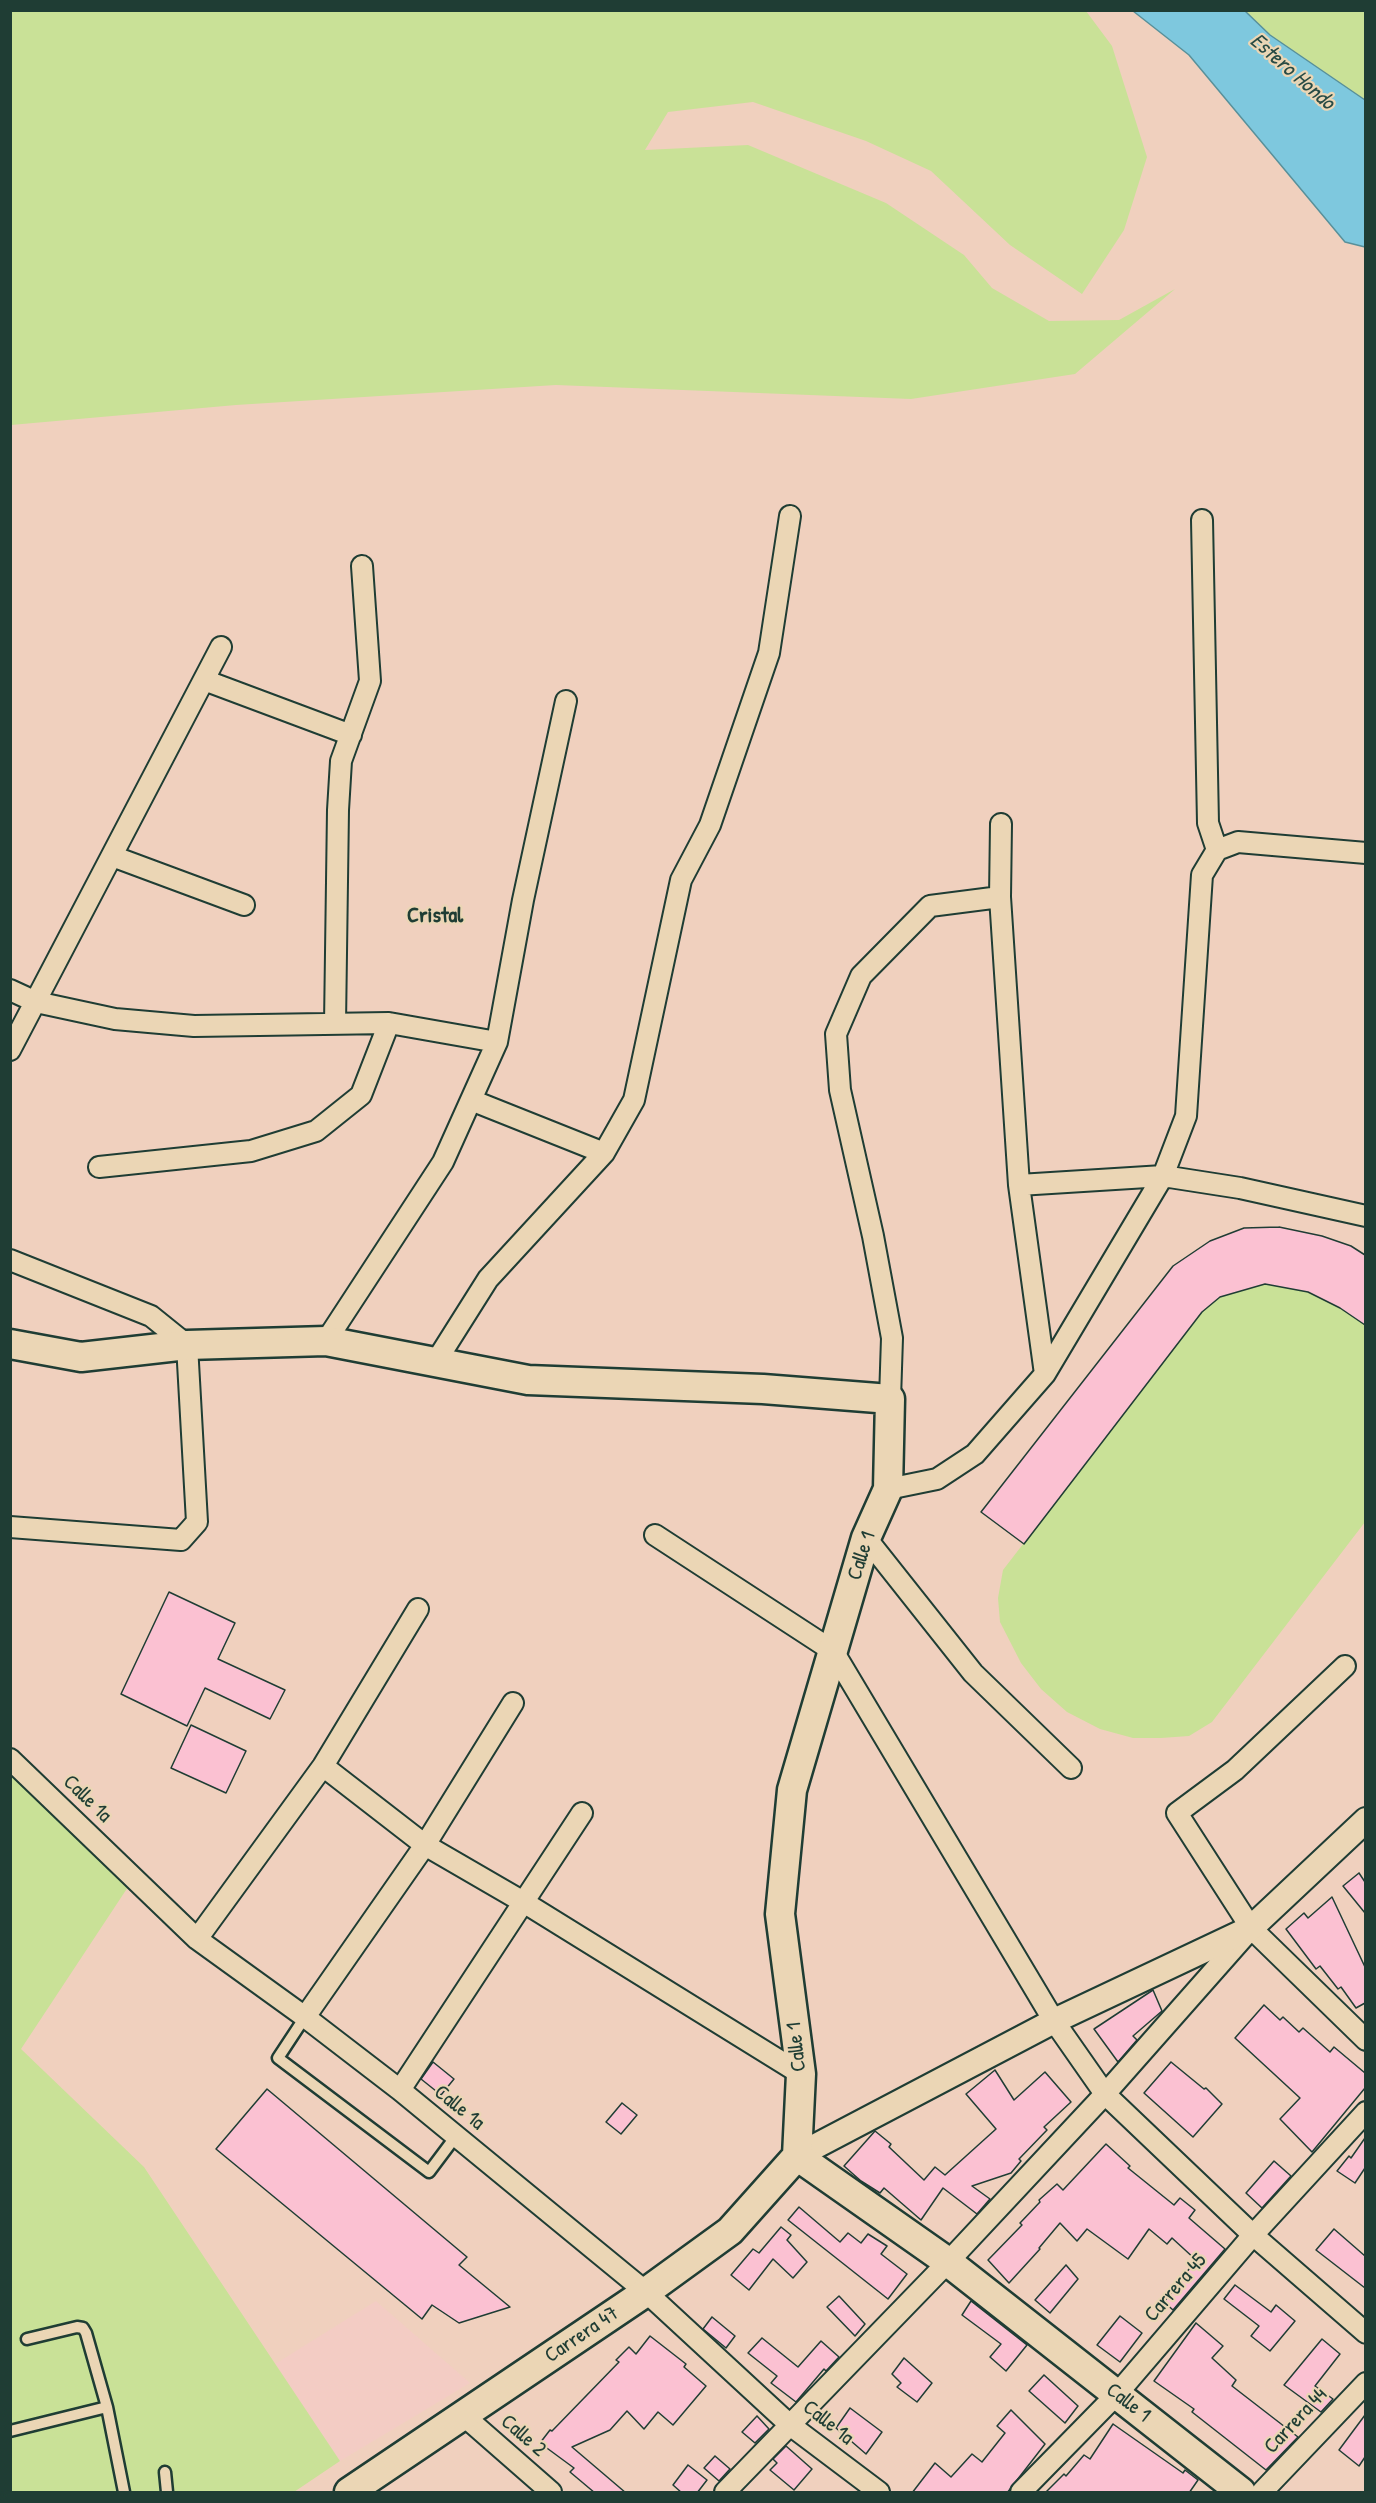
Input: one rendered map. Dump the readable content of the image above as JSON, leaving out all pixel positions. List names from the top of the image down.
{
  "streets": {
    "main road": ["Calle 1", "Carrera 47"],
    "street": [
      "Calle 1a",
      "Carrera 45",
      "Carrera 44",
      "Calle 2"
    ]
  },
  "crossings": [
    ["Calle 1", "Carrera 45"],
    ["Calle 1", "Carrera 47"],
    ["Calle 1a", "Carrera 47"],
    ["Carrera 47", "Calle 2"]
  ],
  "districts": ["Cristal"],
  "water": ["Estero Hondo"]
}
